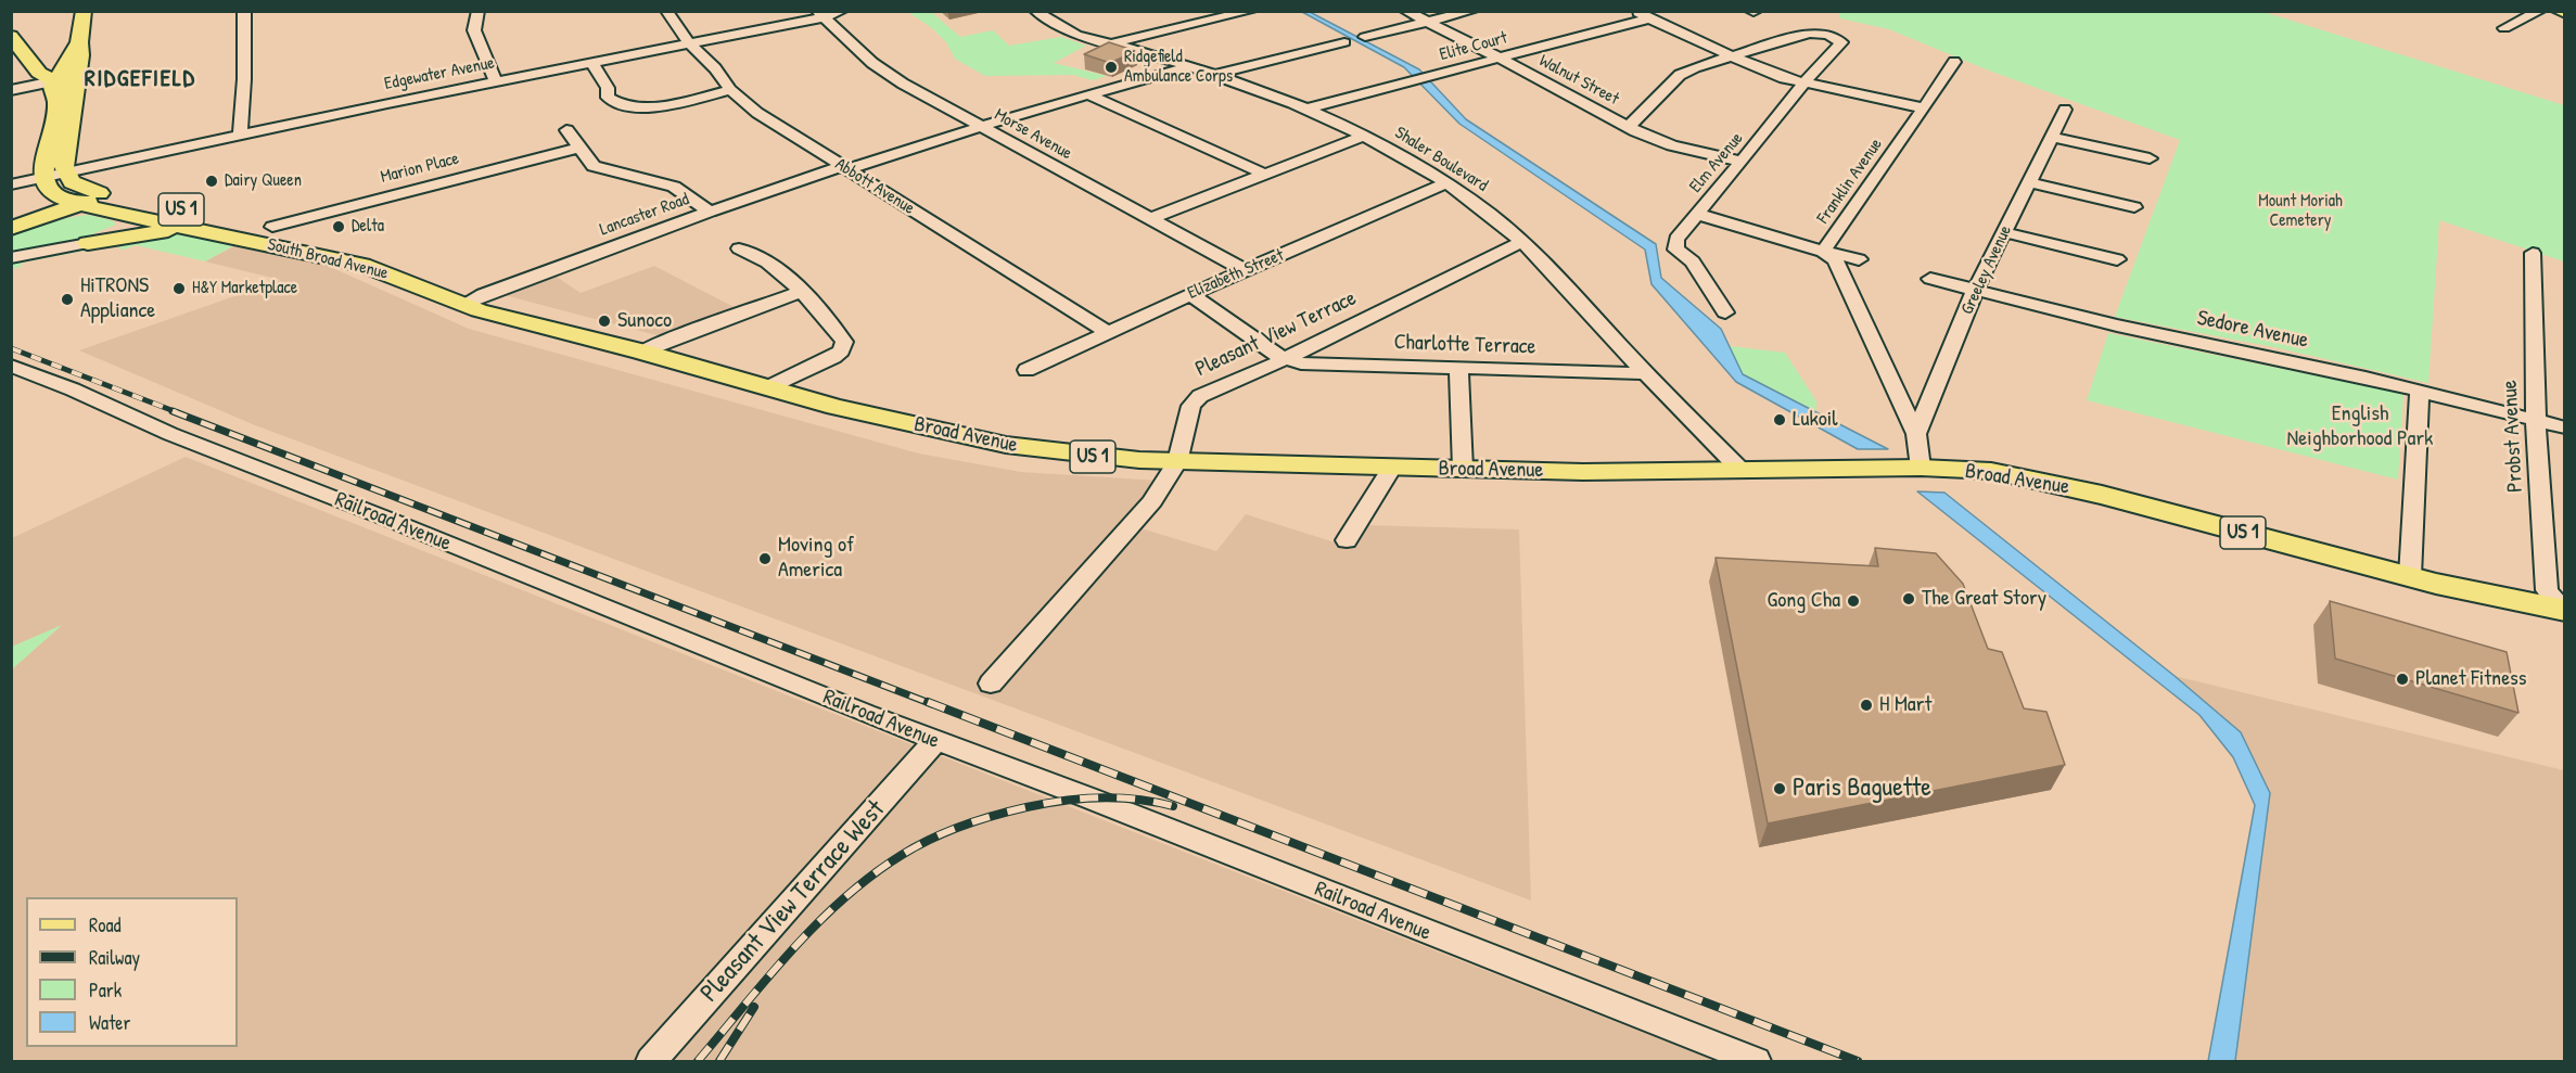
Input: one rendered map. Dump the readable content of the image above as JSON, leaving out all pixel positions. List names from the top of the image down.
{
  "streets": {
    "main road": ["US 1", "South Broad Avenue", "Broad Avenue"],
    "street": [
      "Elite Court",
      "Edgewater Avenue",
      "Walnut Street",
      "Morse Avenue",
      "Shaler Boulevard",
      "Elm Avenue",
      "Marion Place",
      "Franklin Avenue",
      "Abbott Avenue",
      "Lancaster Road",
      "Greeley Avenue",
      "Elizabeth Street",
      "Sedore Avenue",
      "Pleasant View Terrace",
      "Charlotte Terrace",
      "Probst Avenue",
      "Railroad Avenue",
      "Pleasant View Terrace West"
    ]
  },
  "crossings": [
    ["Elite Court", "Walnut Street"],
    ["Elite Court", "Shaler Boulevard"],
    ["Edgewater Avenue", "Morse Avenue"],
    ["Edgewater Avenue", "Abbott Avenue"],
    ["Edgewater Avenue", "South Broad Avenue"],
    ["Walnut Street", "Elm Avenue"],
    ["Morse Avenue", "Lancaster Road"],
    ["Morse Avenue", "Elizabeth Street"],
    ["Shaler Boulevard", "Lancaster Road"],
    ["Shaler Boulevard", "Elizabeth Street"],
    ["Shaler Boulevard", "Pleasant View Terrace"],
    ["Shaler Boulevard", "Charlotte Terrace"],
    ["Shaler Boulevard", "Broad Avenue"],
    ["Marion Place", "South Broad Avenue"],
    ["Franklin Avenue", "Greeley Avenue"],
    ["Franklin Avenue", "Broad Avenue"],
    ["Abbott Avenue", "Lancaster Road"],
    ["Abbott Avenue", "Elizabeth Street"],
    ["Lancaster Road", "Broad Avenue"],
    ["South Broad Avenue", "Broad Avenue"],
    ["Greeley Avenue", "Sedore Avenue"],
    ["Sedore Avenue", "Probst Avenue"],
    ["Pleasant View Terrace", "Charlotte Terrace"],
    ["Pleasant View Terrace", "Broad Avenue"],
    ["Broad Avenue", "Probst Avenue"],
    ["Railroad Avenue", "Pleasant View Terrace West"]
  ],
  "districts": ["RIDGEFIELD"],
  "parks": ["Mount Moriah Cemetery", "English Neighborhood Park"],
  "places": [
    "Ridgefield Ambulance Corps",
    "Dairy Queen",
    "Delta",
    "H&Y Marketplace",
    "HiTRONS Appliance",
    "Sunoco",
    "Lukoil",
    "Moving of America",
    "The Great Story",
    "Gong Cha",
    "Planet Fitness",
    "H Mart",
    "Paris Baguette"
  ],
  "legend": [
    "Road",
    "Railway",
    "Park",
    "Water"
  ]
}
